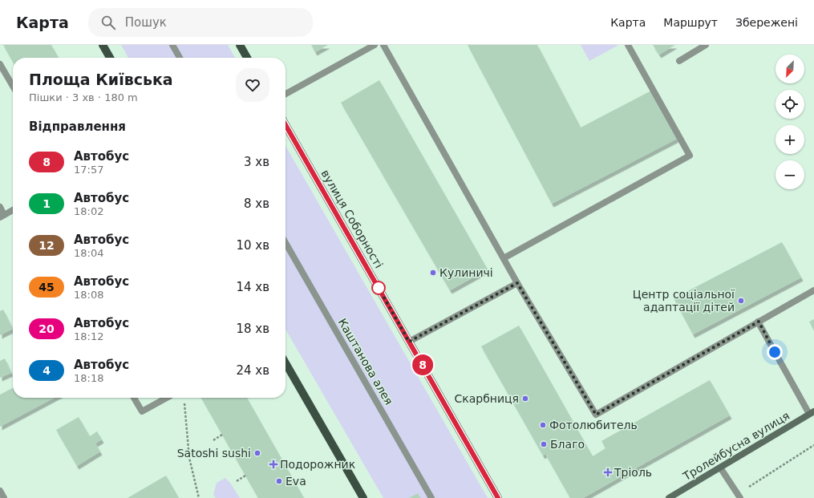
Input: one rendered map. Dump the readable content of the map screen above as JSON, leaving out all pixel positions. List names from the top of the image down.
{
  "streets": {
    "main road": ["вулиця Соборності", "Тролейбусна вулиця"],
    "street": ["Каштанова алея"]
  },
  "places": {
    "other": [
      "Кулиничі",
      "Центр соціальної адаптації дітей",
      "Скарбниця",
      "Фотолюбитель",
      "Благо",
      "Satoshi sushi",
      "Eva"
    ],
    "health": ["Подорожник", "Тріоль"]
  },
  "lines": ["bus line 8"],
  "north": "bottom left",
  "page": {
    "header": "Карта",
    "search": "Пошук",
    "nav": ["Карта", "Маршрут", "Збережені"],
    "on_map": "8",
    "map_buttons": ["+", "−"],
    "heading": [
      ["Площа Київська", "Пішки · 3 хв · 180 m"],
      "Відправлення"
    ],
    "list": [
      {
        "mark": "8",
        "name": "Автобус",
        "note": "17:57",
        "value": "3 хв"
      },
      {
        "mark": "1",
        "name": "Автобус",
        "note": "18:02",
        "value": "8 хв"
      },
      {
        "mark": "12",
        "name": "Автобус",
        "note": "18:04",
        "value": "10 хв"
      },
      {
        "mark": "45",
        "name": "Автобус",
        "note": "18:08",
        "value": "14 хв"
      },
      {
        "mark": "20",
        "name": "Автобус",
        "note": "18:12",
        "value": "18 хв"
      },
      {
        "mark": "4",
        "name": "Автобус",
        "note": "18:18",
        "value": "24 хв"
      }
    ]
  }
}
